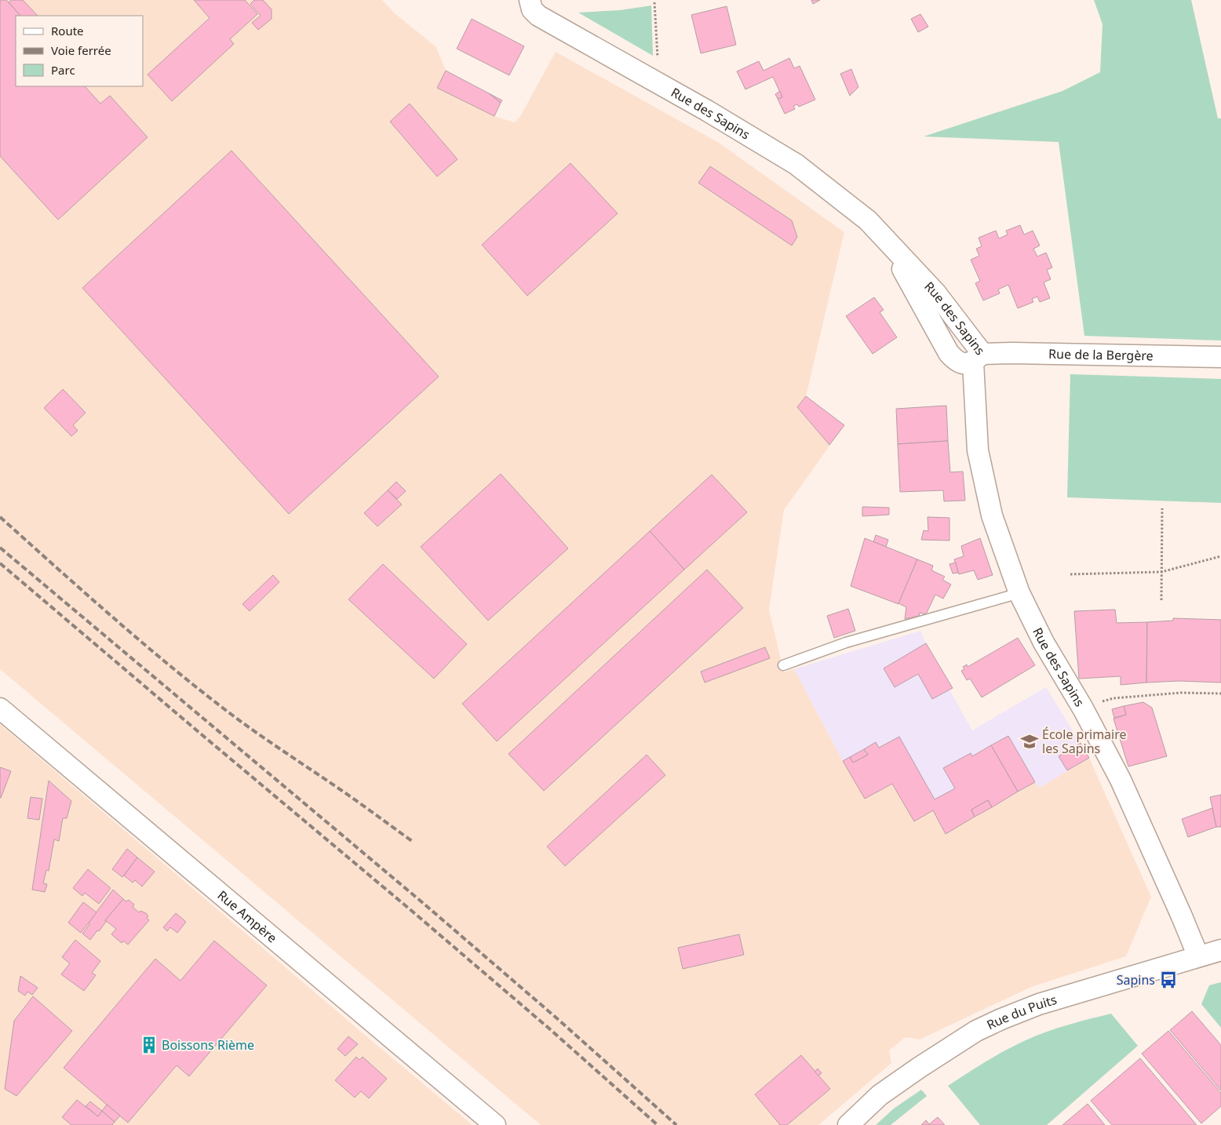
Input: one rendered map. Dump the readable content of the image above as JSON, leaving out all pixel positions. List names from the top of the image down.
{
  "streets": {
    "street": [
      "Rue des Sapins",
      "Rue de la Bergère",
      "Rue Ampère",
      "Rue du Puits"
    ]
  },
  "crossings": [
    ["Rue des Sapins", "Rue de la Bergère"],
    ["Rue des Sapins", "Rue du Puits"]
  ],
  "places": {
    "school or university": ["École primaire les Sapins"],
    "bus stop": ["Sapins"],
    "building": ["Boissons Rième"]
  },
  "legend": ["Route", "Voie ferrée", "Parc"]
}
